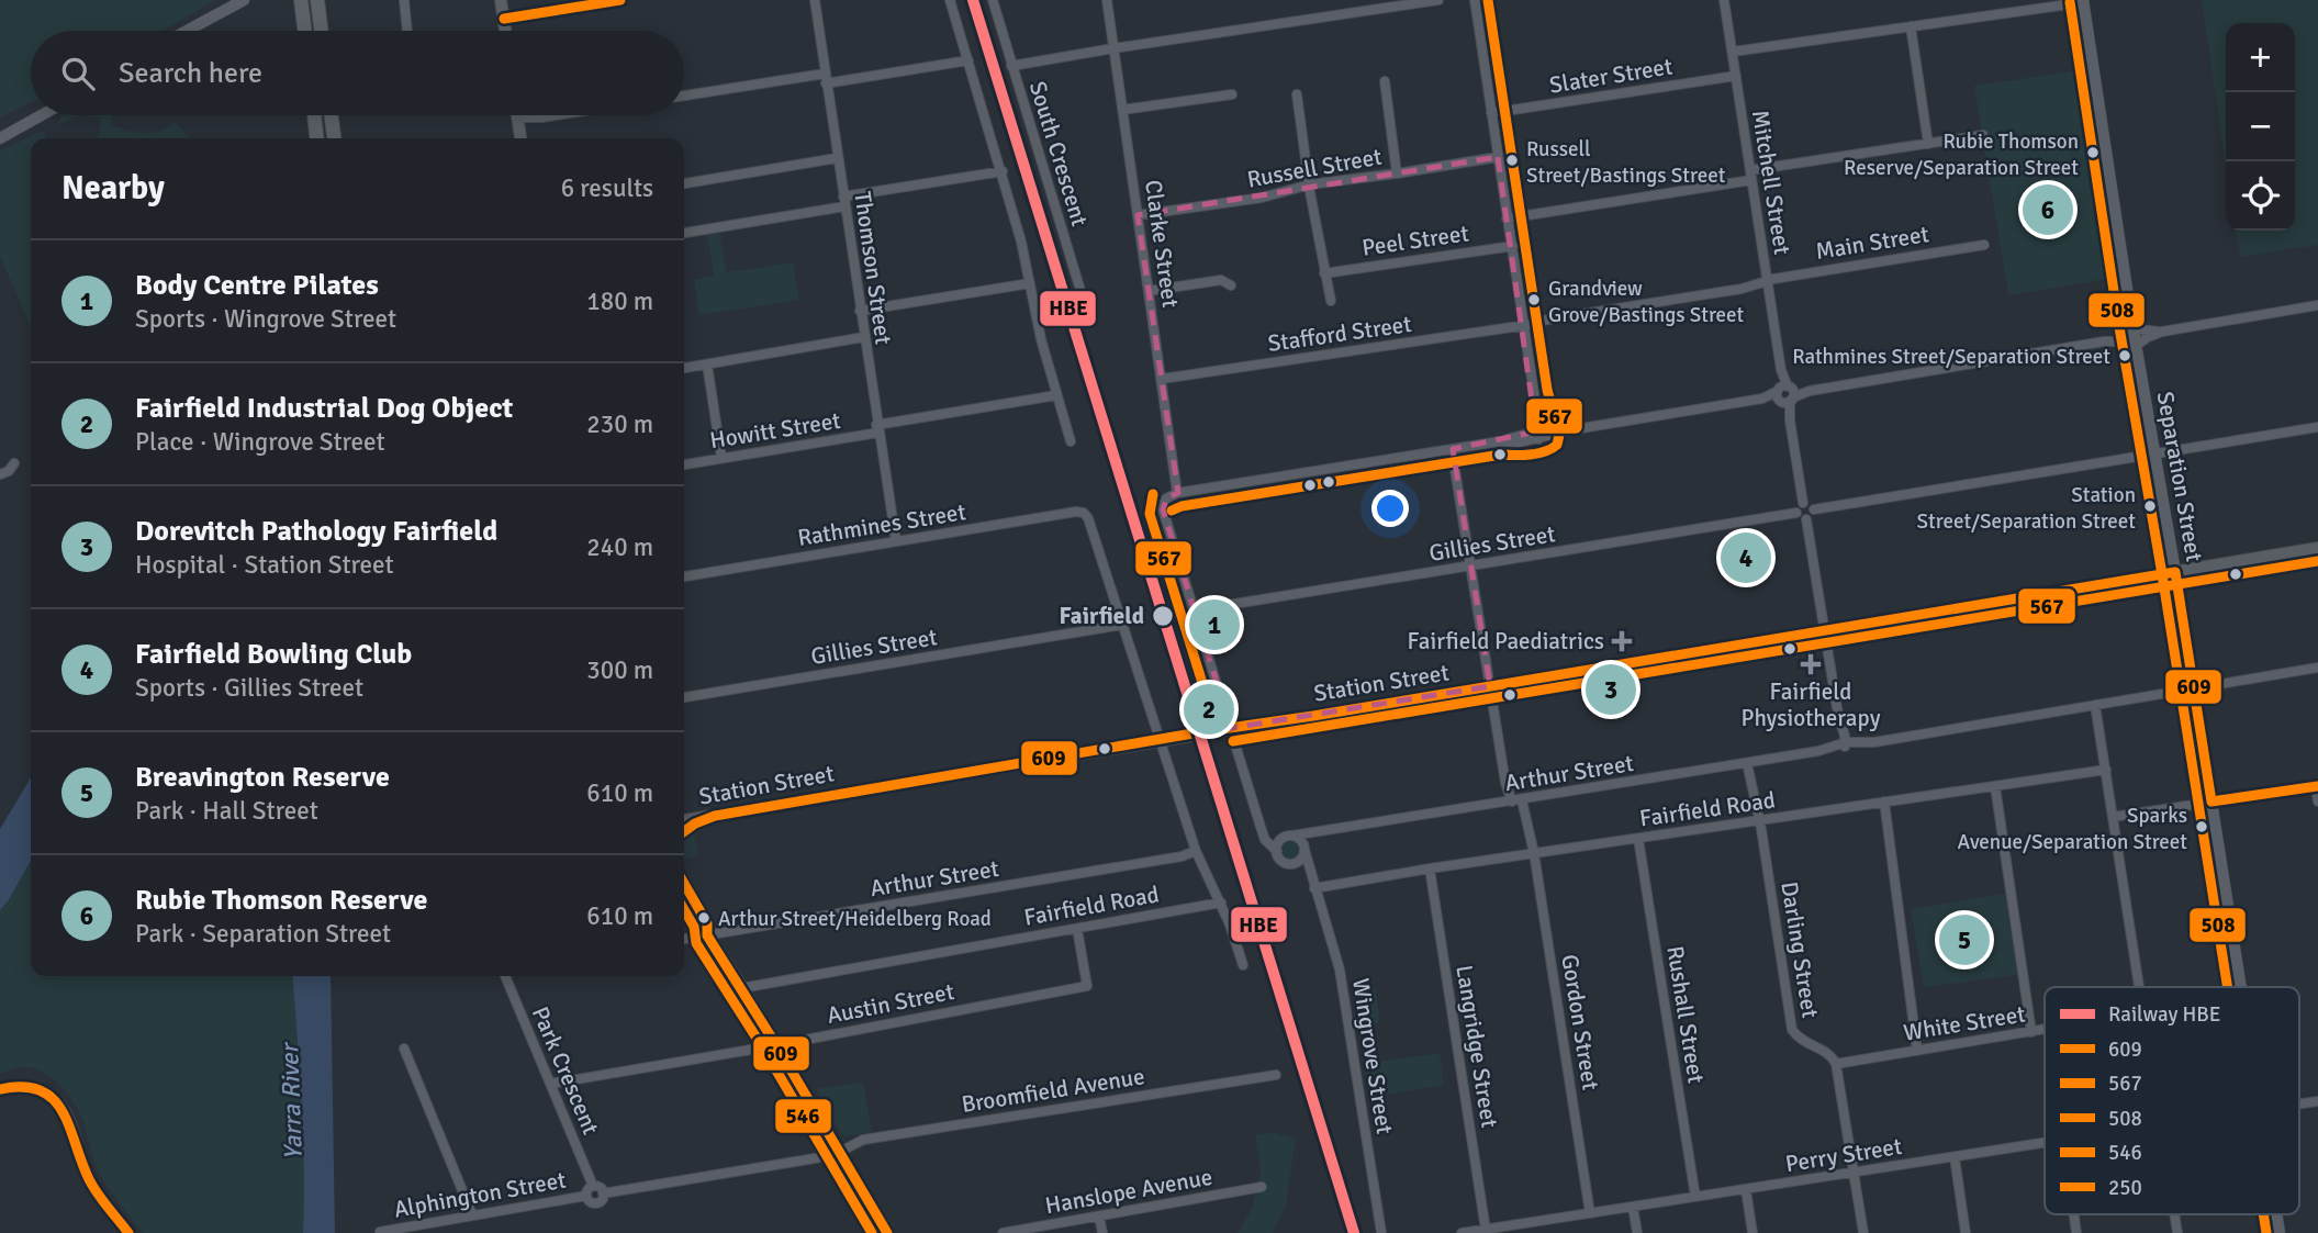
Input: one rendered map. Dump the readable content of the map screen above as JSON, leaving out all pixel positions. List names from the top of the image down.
{
  "streets": {
    "main road": ["Station Street"],
    "street": [
      "Slater Street",
      "South Crescent",
      "Russell Street",
      "Mitchell Street",
      "Peel Street",
      "Main Street",
      "Clarke Street",
      "Thomson Street",
      "Stafford Street",
      "Howitt Street",
      "Separation Street",
      "Rathmines Street",
      "Gillies Street",
      "Arthur Street",
      "Fairfield Road",
      "Darling Street",
      "Austin Street",
      "Rushall Street",
      "Gordon Street",
      "White Street",
      "Langridge Street",
      "Wingrove Street",
      "Park Crescent",
      "Broomfield Avenue",
      "Perry Street",
      "Hanslope Avenue",
      "Alphington Street"
    ]
  },
  "crossings": [
    ["Slater Street", "Mitchell Street"],
    ["Russell Street", "Clarke Street"],
    ["Mitchell Street", "Main Street"],
    ["Mitchell Street", "Gillies Street"],
    ["Main Street", "Stafford Street"],
    ["Clarke Street", "Stafford Street"],
    ["Thomson Street", "Howitt Street"],
    ["Thomson Street", "Rathmines Street"],
    ["Separation Street", "Station Street"],
    ["Separation Street", "Arthur Street"],
    ["Rathmines Street", "Gillies Street"],
    ["Gillies Street", "Gordon Street"],
    ["Station Street", "Gordon Street"],
    ["Arthur Street", "Darling Street"],
    ["Arthur Street", "Gordon Street"],
    ["Arthur Street", "Wingrove Street"],
    ["Fairfield Road", "Darling Street"],
    ["Fairfield Road", "Austin Street"],
    ["Fairfield Road", "Rushall Street"],
    ["Fairfield Road", "Gordon Street"],
    ["Fairfield Road", "Langridge Street"],
    ["Fairfield Road", "Wingrove Street"],
    ["Darling Street", "White Street"],
    ["Austin Street", "Park Crescent"],
    ["Rushall Street", "Perry Street"],
    ["Gordon Street", "Perry Street"],
    ["Langridge Street", "Perry Street"],
    ["Park Crescent", "Alphington Street"]
  ],
  "water": ["Yarra River"],
  "places": {
    "other": [
      "Rubie Thomson Reserve/Separation Street",
      "Russell Street/Bastings Street",
      "Grandview Grove/Bastings Street",
      "Rathmines Street/Separation Street",
      "Station Street/Separation Street",
      "Fairfield",
      "Sparks Avenue/Separation Street",
      "Arthur Street/Heidelberg Road"
    ],
    "health": ["Fairfield Paediatrics", "Fairfield Physiotherapy"]
  },
  "lines": [
    "rail line HBE",
    "transit line 567",
    "transit line 250",
    "transit line 508",
    "transit line 609",
    "transit line 546"
  ],
  "legend": [
    "Railway HBE",
    "609",
    "567",
    "508",
    "546",
    "250"
  ],
  "page": {
    "map_buttons": ["+", "−"],
    "search": "Search here",
    "heading": ["Nearby", "6 results"],
    "pins": [
      "6",
      "4",
      "1",
      "3",
      "2",
      "5"
    ],
    "list": [
      {
        "mark": "1",
        "name": "Body Centre Pilates",
        "note": "Sports · Wingrove Street",
        "value": "180 m"
      },
      {
        "mark": "2",
        "name": "Fairfield Industrial Dog Object",
        "note": "Place · Wingrove Street",
        "value": "230 m"
      },
      {
        "mark": "3",
        "name": "Dorevitch Pathology Fairfield",
        "note": "Hospital · Station Street",
        "value": "240 m"
      },
      {
        "mark": "4",
        "name": "Fairfield Bowling Club",
        "note": "Sports · Gillies Street",
        "value": "300 m"
      },
      {
        "mark": "5",
        "name": "Breavington Reserve",
        "note": "Park · Hall Street",
        "value": "610 m"
      },
      {
        "mark": "6",
        "name": "Rubie Thomson Reserve",
        "note": "Park · Separation Street",
        "value": "610 m"
      }
    ]
  }
}
